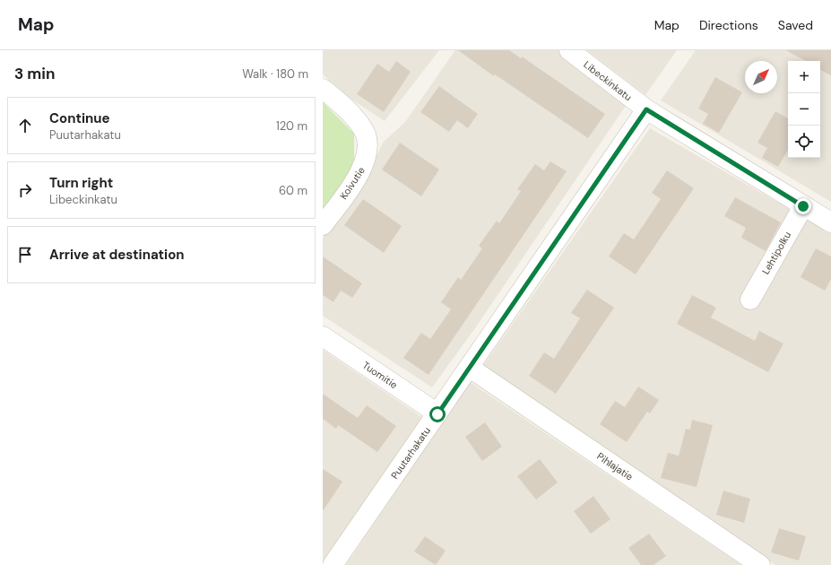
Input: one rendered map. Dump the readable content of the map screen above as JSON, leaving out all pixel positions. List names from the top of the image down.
{
  "streets": {
    "street": [
      "Libeckinkatu",
      "Koivutie",
      "Lehtipolku",
      "Tuomitie",
      "Puutarhakatu",
      "Pihlajatie"
    ]
  },
  "crossings": [
    ["Libeckinkatu", "Lehtipolku"],
    ["Libeckinkatu", "Puutarhakatu"],
    ["Tuomitie", "Puutarhakatu"],
    ["Puutarhakatu", "Pihlajatie"]
  ],
  "north": "top right",
  "page": {
    "header": "Map",
    "nav": ["Map", "Directions", "Saved"],
    "heading": ["3 min", "Walk · 180 m"],
    "map_buttons": ["+", "−"],
    "list": [
      ["Continue", "Puutarhakatu", "120 m"],
      ["Turn right", "Libeckinkatu", "60 m"],
      "Arrive at destination"
    ]
  }
}
